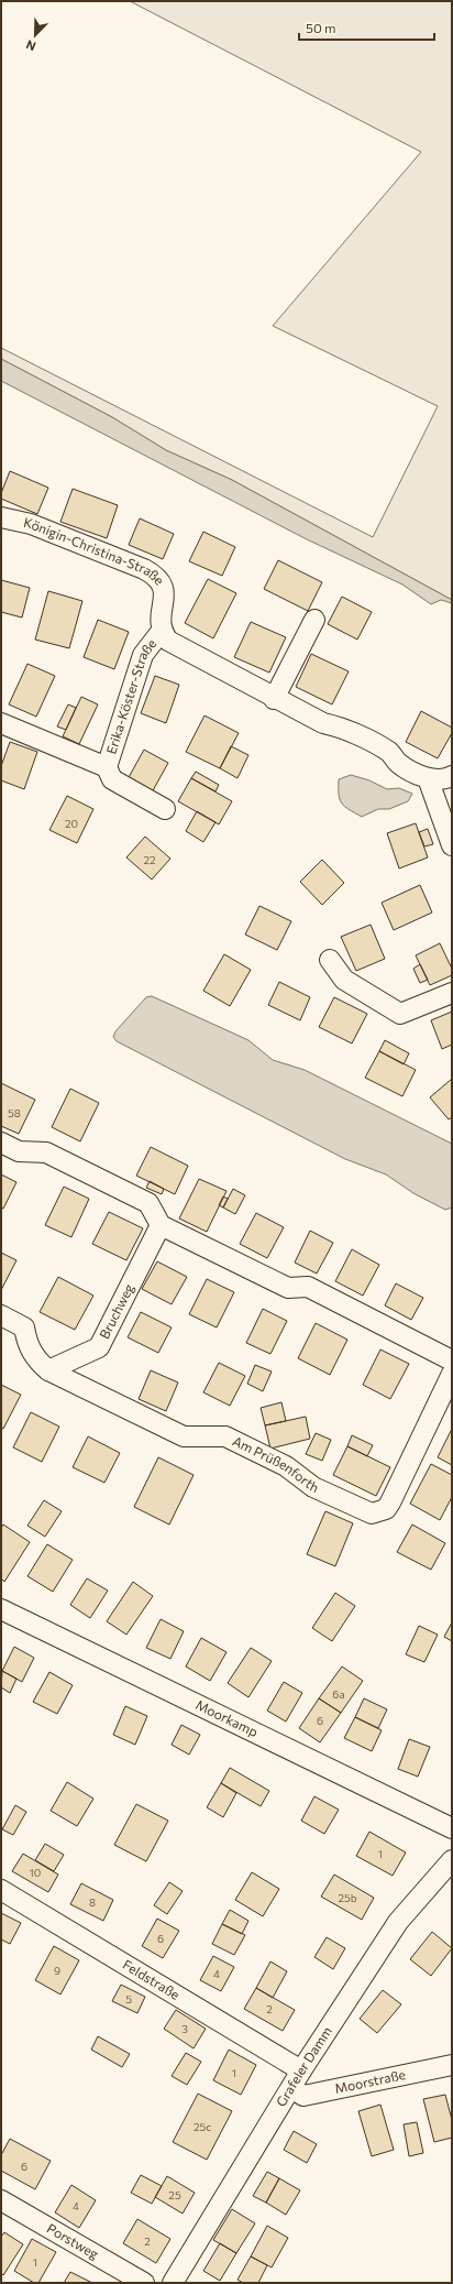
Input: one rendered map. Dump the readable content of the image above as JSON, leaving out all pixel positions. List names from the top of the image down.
{
  "streets": {
    "street": [
      "Königin-Christina-Straße",
      "Erika-Köster-Straße",
      "Bruchweg",
      "Am Prüßenforth",
      "Moorkamp",
      "Feldstraße",
      "Grafeler Damm",
      "Moorstraße",
      "Porstweg"
    ]
  },
  "crossings": [
    ["Königin-Christina-Straße", "Erika-Köster-Straße"],
    ["Bruchweg", "Am Prüßenforth"],
    ["Feldstraße", "Grafeler Damm"],
    ["Grafeler Damm", "Moorstraße"]
  ],
  "house_numbers": [
    "20",
    "22",
    "58",
    "6a",
    "6",
    "1",
    "10",
    "25b",
    "8",
    "6",
    "9",
    "4",
    "5",
    "2",
    "3",
    "1",
    "25c",
    "6",
    "25",
    "4",
    "2",
    "1"
  ],
  "scale_bar": "50 m",
  "north": "bottom left"
}
